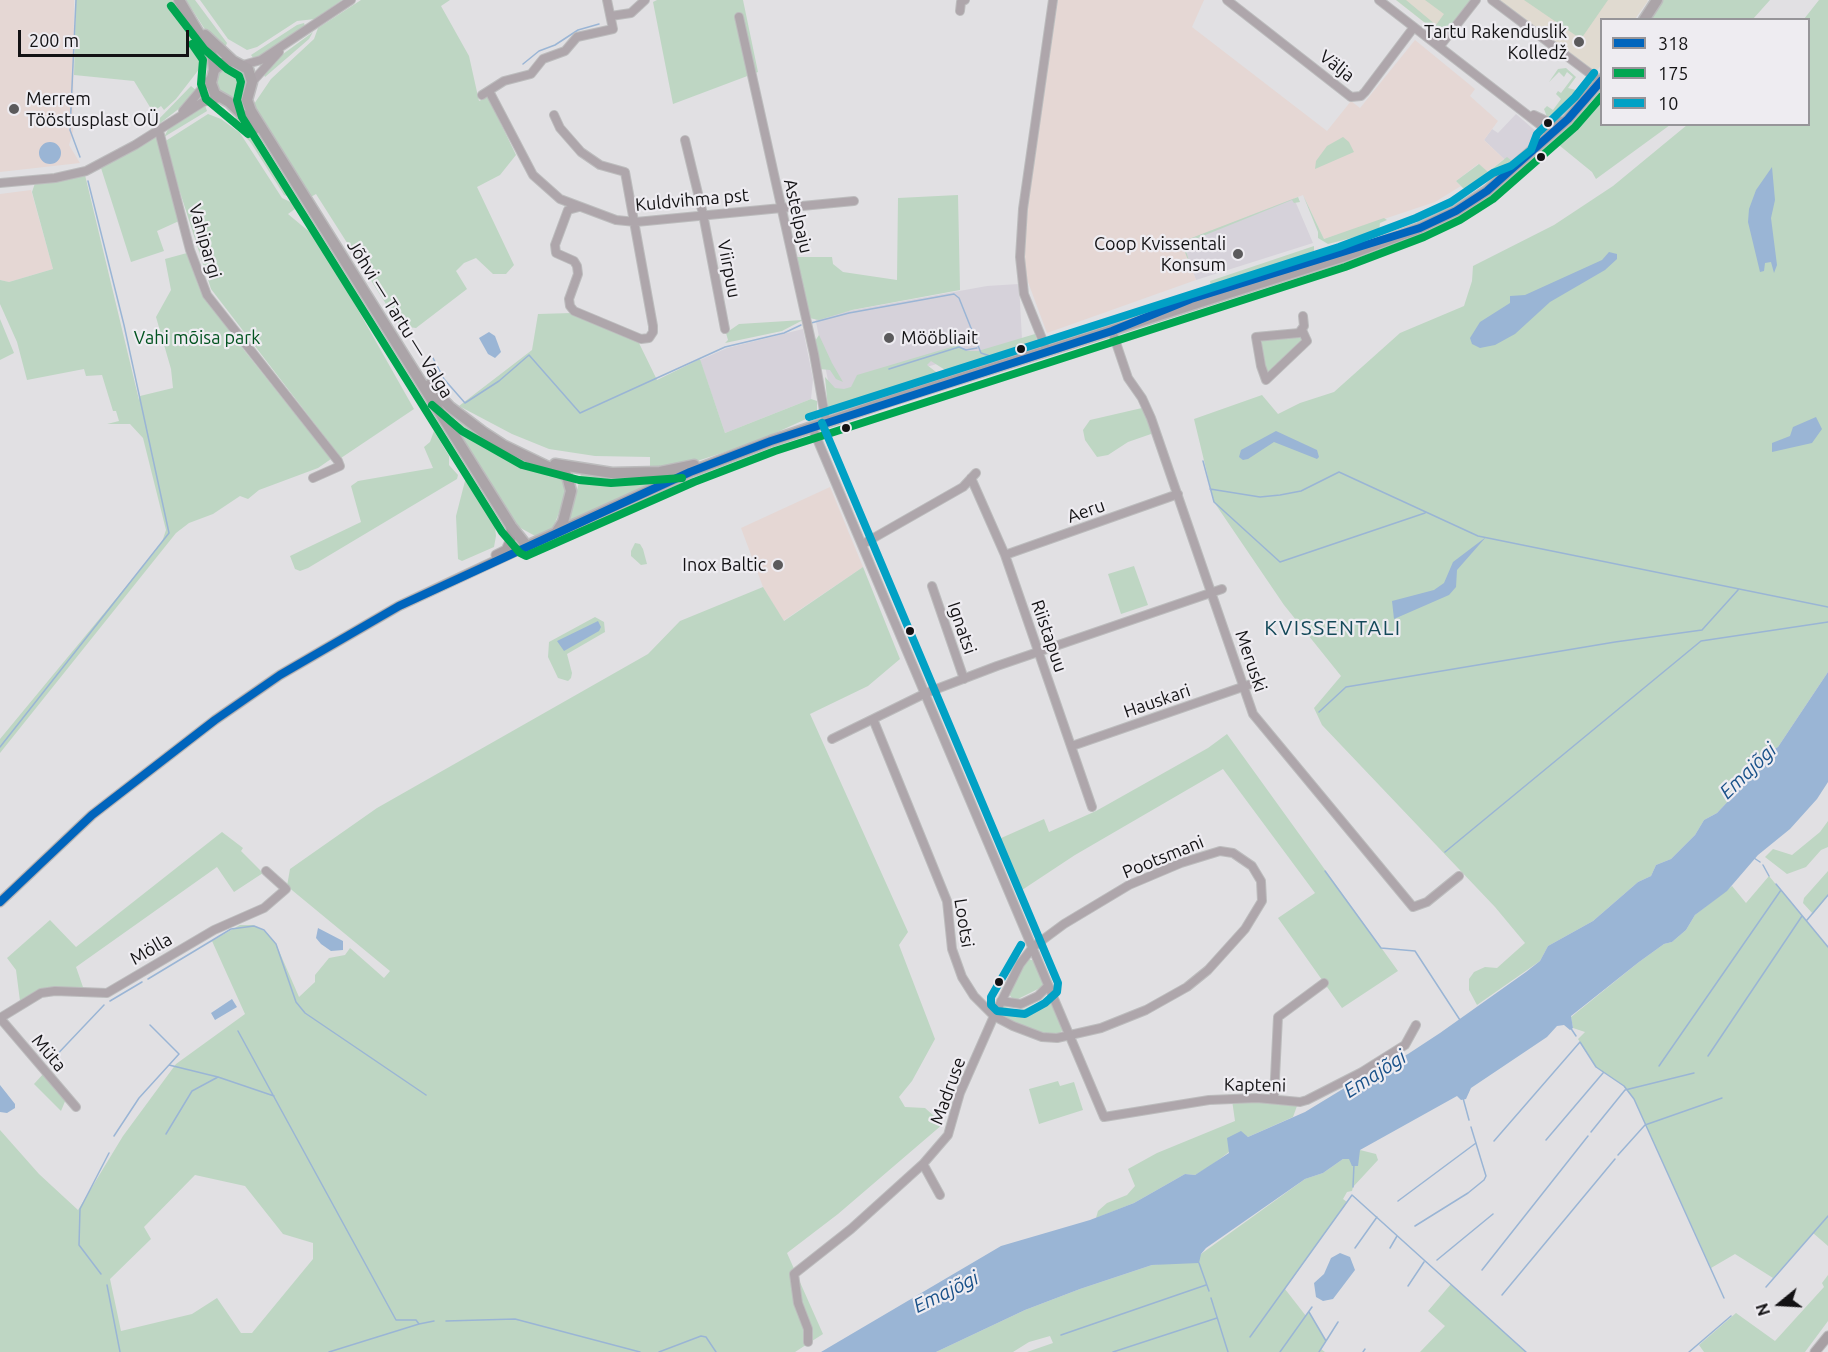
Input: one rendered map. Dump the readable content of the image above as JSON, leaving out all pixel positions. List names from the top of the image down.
{
  "streets": {
    "highway": ["Jõhvi — Tartu — Valga"],
    "street": [
      "Välja",
      "Kuldvihma pst",
      "Astelpaju",
      "Vahipargi",
      "Viirpuu",
      "Aeru",
      "Ignatsi",
      "Riistapuu",
      "Meruski",
      "Hauskari",
      "Pootsmani",
      "Lootsi",
      "Mölla",
      "Müta",
      "Kapteni",
      "Madruse"
    ]
  },
  "crossings": [
    ["Kuldvihma pst", "Astelpaju"],
    ["Kuldvihma pst", "Viirpuu"],
    ["Aeru", "Riistapuu"],
    ["Aeru", "Meruski"],
    ["Riistapuu", "Hauskari"],
    ["Meruski", "Hauskari"],
    ["Pootsmani", "Lootsi"],
    ["Pootsmani", "Kapteni"],
    ["Pootsmani", "Madruse"],
    ["Lootsi", "Kapteni"],
    ["Lootsi", "Madruse"],
    ["Mölla", "Müta"]
  ],
  "districts": ["KVISSENTALI"],
  "water": ["Emajõgi"],
  "parks": ["Vahi mõisa park"],
  "places": [
    "Tartu Rakenduslik Kolledž",
    "Merrem Tööstusplast OÜ",
    "Coop Kvissentali Konsum",
    "Mööbliait",
    "Inox Baltic"
  ],
  "lines": ["transit line 175", "transit line 10", "transit line 318"],
  "legend": ["318", "175", "10"],
  "scale_bar": "200 m",
  "north": "left"
}
